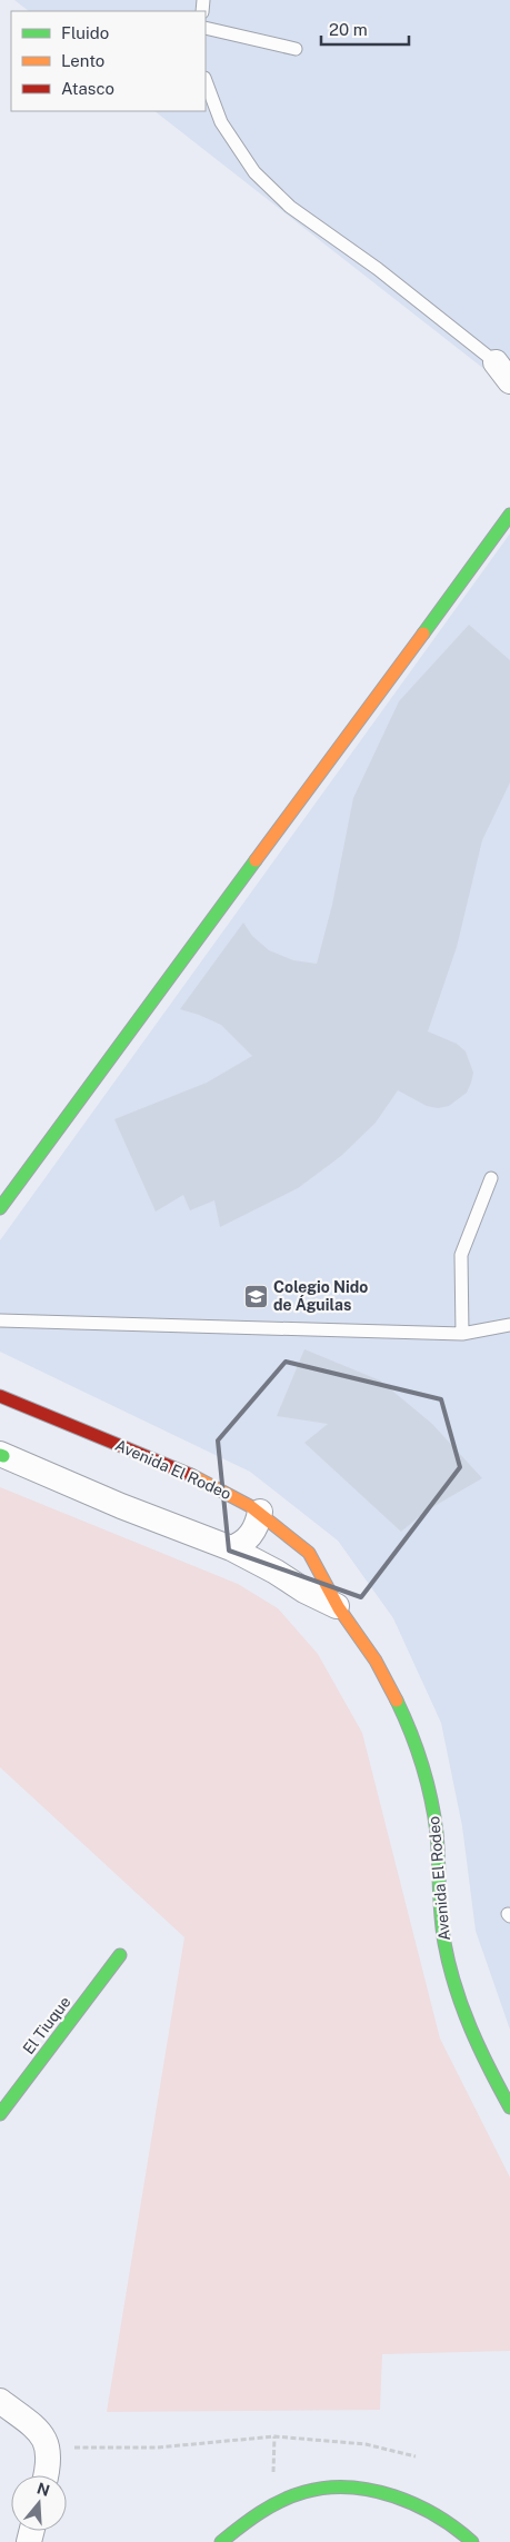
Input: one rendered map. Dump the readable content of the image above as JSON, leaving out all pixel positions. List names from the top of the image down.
{
  "streets": {
    "street": ["Avenida El Rodeo", "El Tiuque"]
  },
  "places": {
    "school or university": ["Colegio Nido de Águilas"]
  },
  "legend": ["Fluido", "Lento", "Atasco"],
  "scale_bar": "20 m",
  "north": "top"
}
